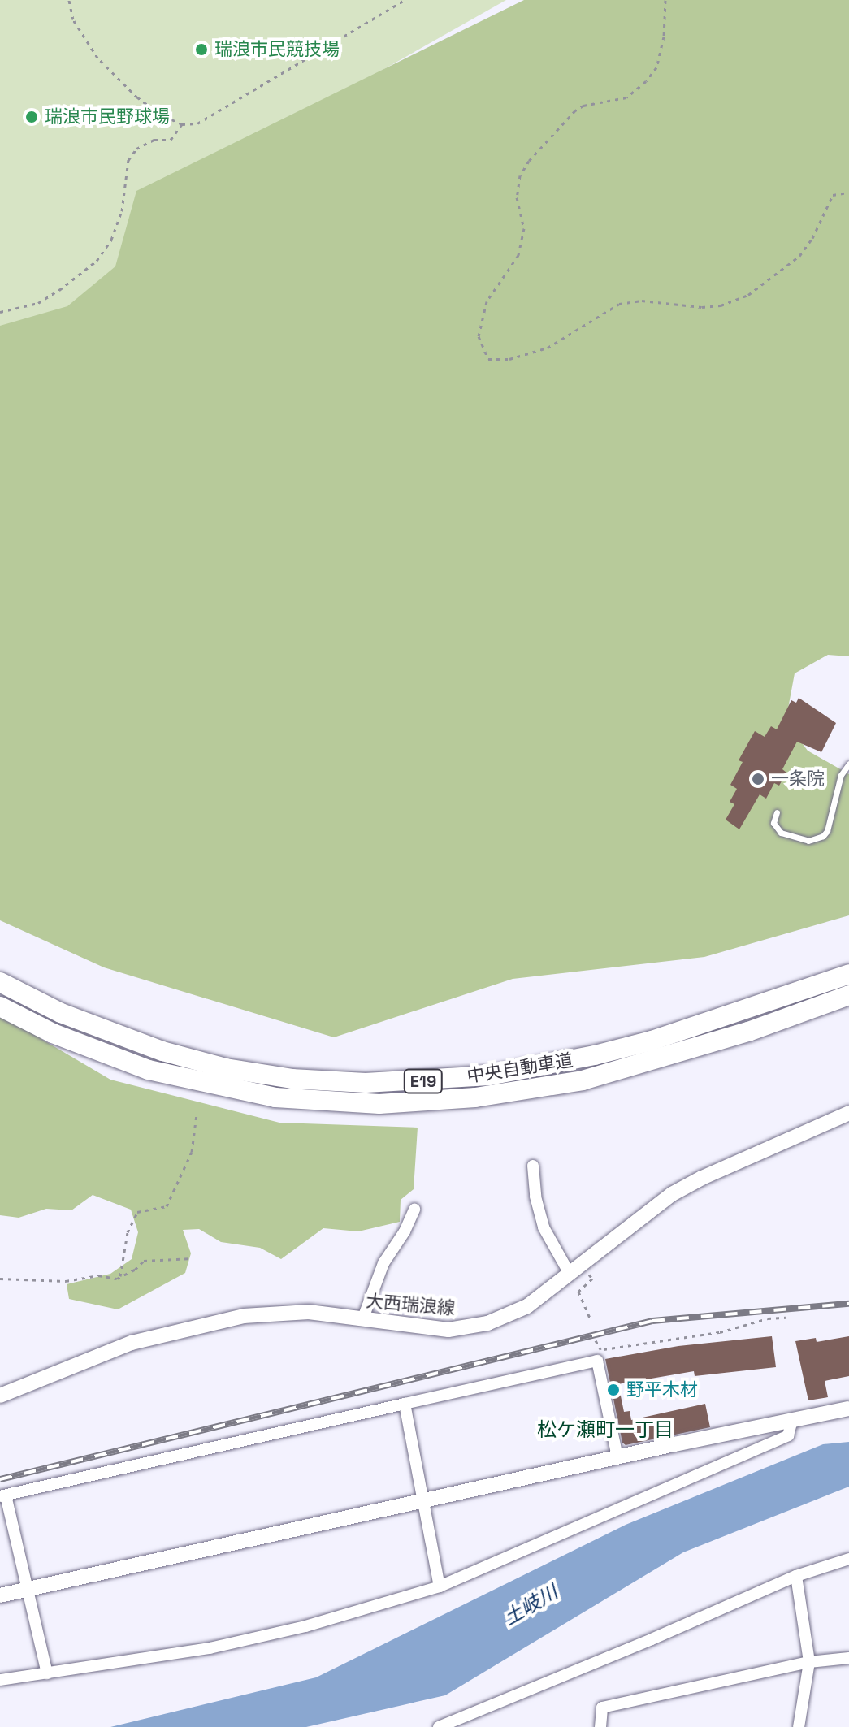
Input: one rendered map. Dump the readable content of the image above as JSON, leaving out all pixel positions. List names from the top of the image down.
{
  "streets": {
    "highway": ["中央自動車道", "E19"],
    "main road": ["大西瑞浪線"]
  },
  "districts": ["松ケ瀬町一丁目"],
  "water": ["土岐川"],
  "places": [
    "瑞浪市民競技場",
    "瑞浪市民野球場",
    "一条院",
    "野平木材"
  ]
}
